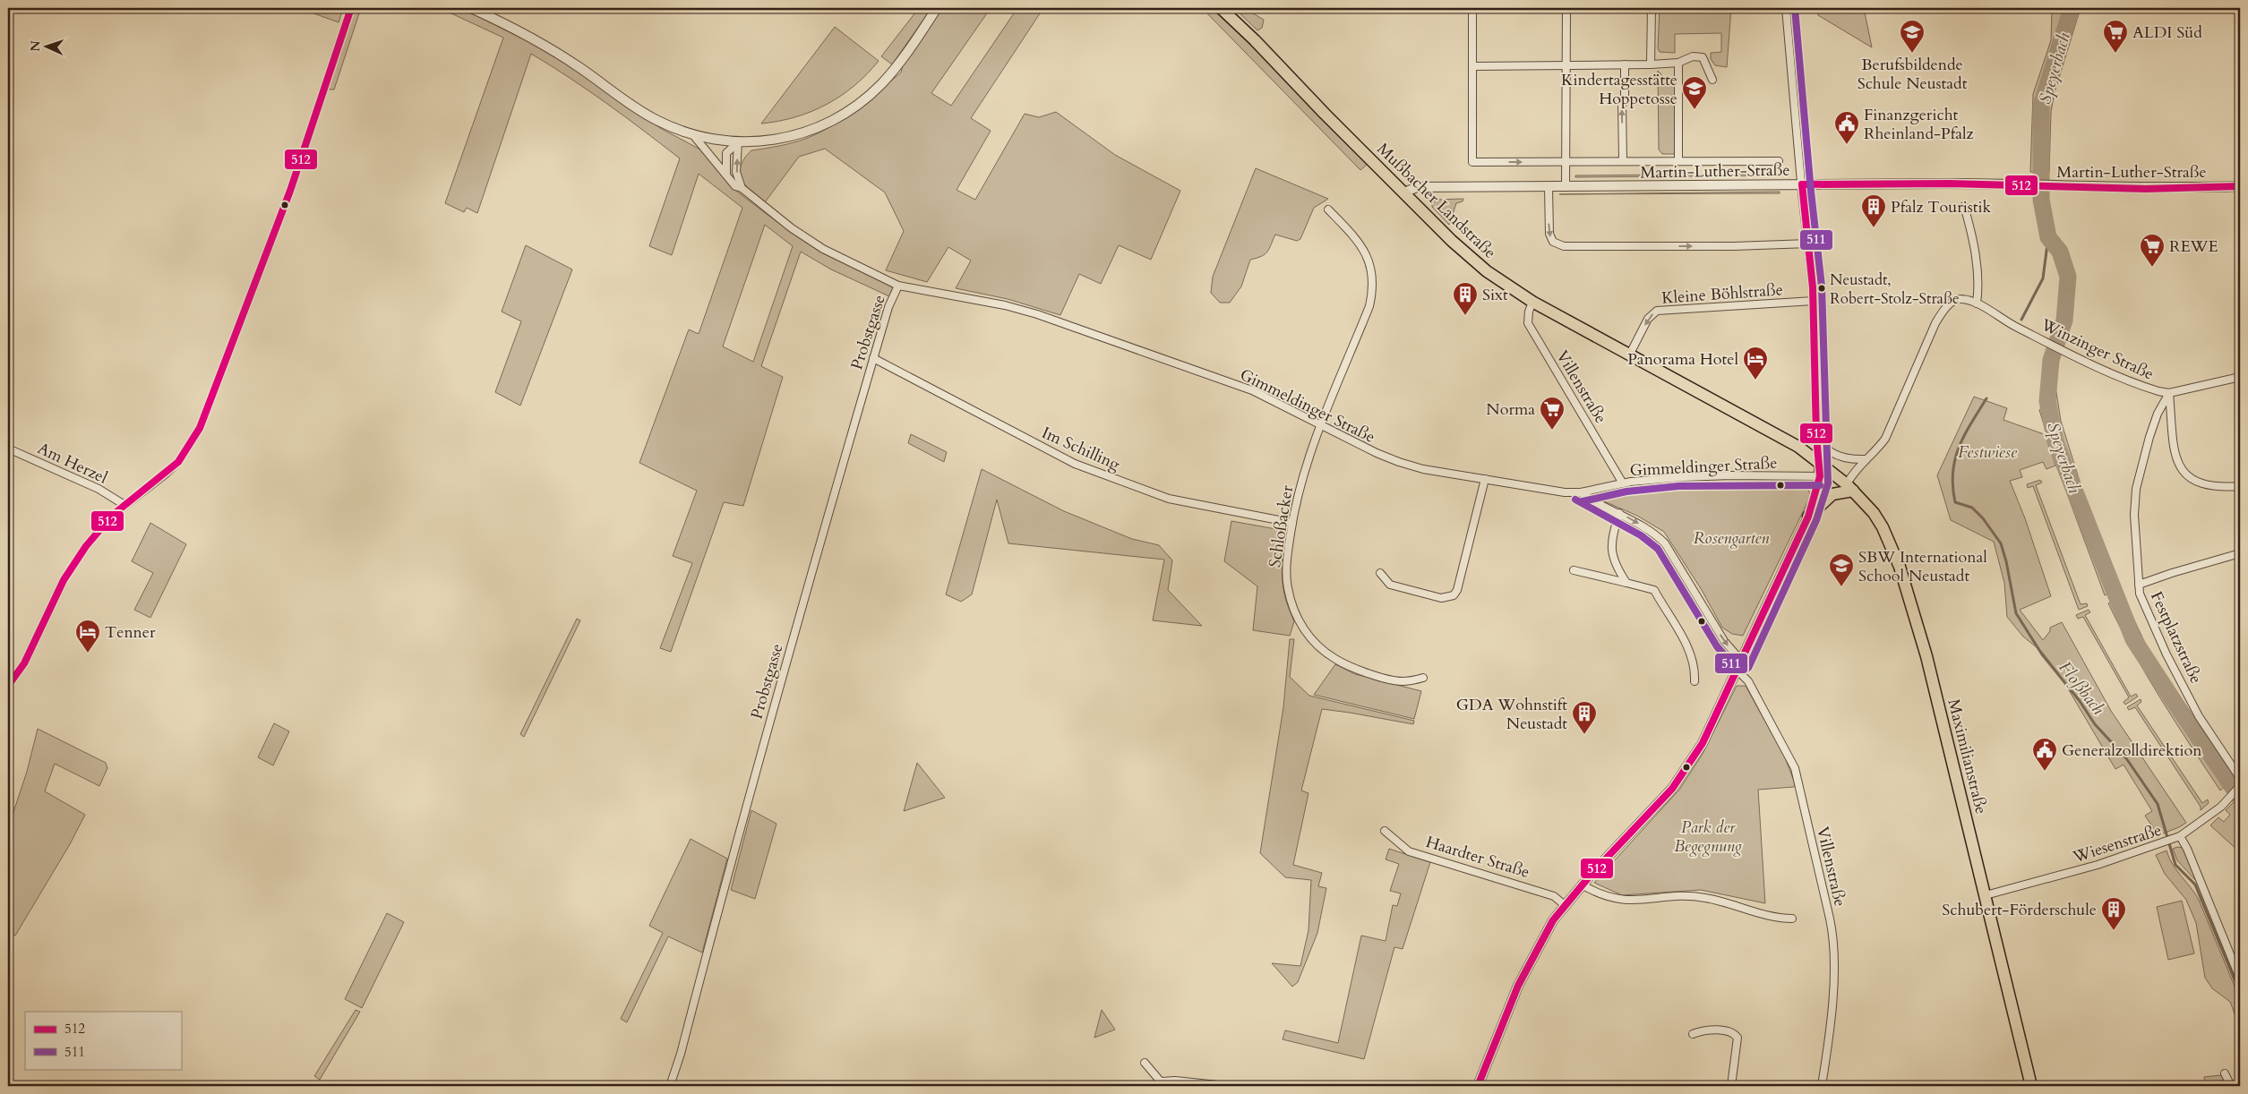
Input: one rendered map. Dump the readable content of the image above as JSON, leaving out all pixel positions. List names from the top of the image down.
{
  "streets": {
    "main road": ["Mußbacher Landstraße", "Maximilianstraße"],
    "street": [
      "Martin-Luther-Straße",
      "Kleine Böhlstraße",
      "Probstgasse",
      "Winzinger Straße",
      "Villenstraße",
      "Gimmeldinger Straße",
      "Im Schilling",
      "Am Herzel",
      "Schloßacker",
      "Festplatzstraße",
      "Wiesenstraße",
      "Haardter Straße"
    ]
  },
  "crossings": [
    ["Martin-Luther-Straße", "Mußbacher Landstraße"],
    ["Mußbacher Landstraße", "Kleine Böhlstraße"],
    ["Mußbacher Landstraße", "Villenstraße"],
    ["Mußbacher Landstraße", "Maximilianstraße"],
    ["Probstgasse", "Gimmeldinger Straße"],
    ["Probstgasse", "Im Schilling"],
    ["Winzinger Straße", "Festplatzstraße"],
    ["Winzinger Straße", "Maximilianstraße"],
    ["Villenstraße", "Gimmeldinger Straße"],
    ["Gimmeldinger Straße", "Schloßacker"],
    ["Im Schilling", "Schloßacker"],
    ["Maximilianstraße", "Wiesenstraße"]
  ],
  "one_way": ["Kleine Böhlstraße"],
  "water": ["Speyerbach", "Floßbach"],
  "parks": ["Festwiese", "Rosengarten", "Park der Begegnung"],
  "places": {
    "school or university": ["Berufsbildende Schule Neustadt", "Kindertagesstätte Hoppetosse", "SBW International School Neustadt"],
    "supermarket": ["ALDI Süd", "REWE", "Norma"],
    "public building": ["Finanzgericht Rheinland-Pfalz", "Generalzolldirektion"],
    "building": [
      "Pfalz Touristik",
      "Sixt",
      "GDA Wohnstift Neustadt",
      "Schubert-Förderschule"
    ],
    "other": ["Neustadt, Robert-Stolz-Straße"],
    "hotel": ["Panorama Hotel", "Tenner"]
  },
  "lines": ["transit line 512", "transit line 511"],
  "legend": ["512", "511"],
  "north": "left"
}
